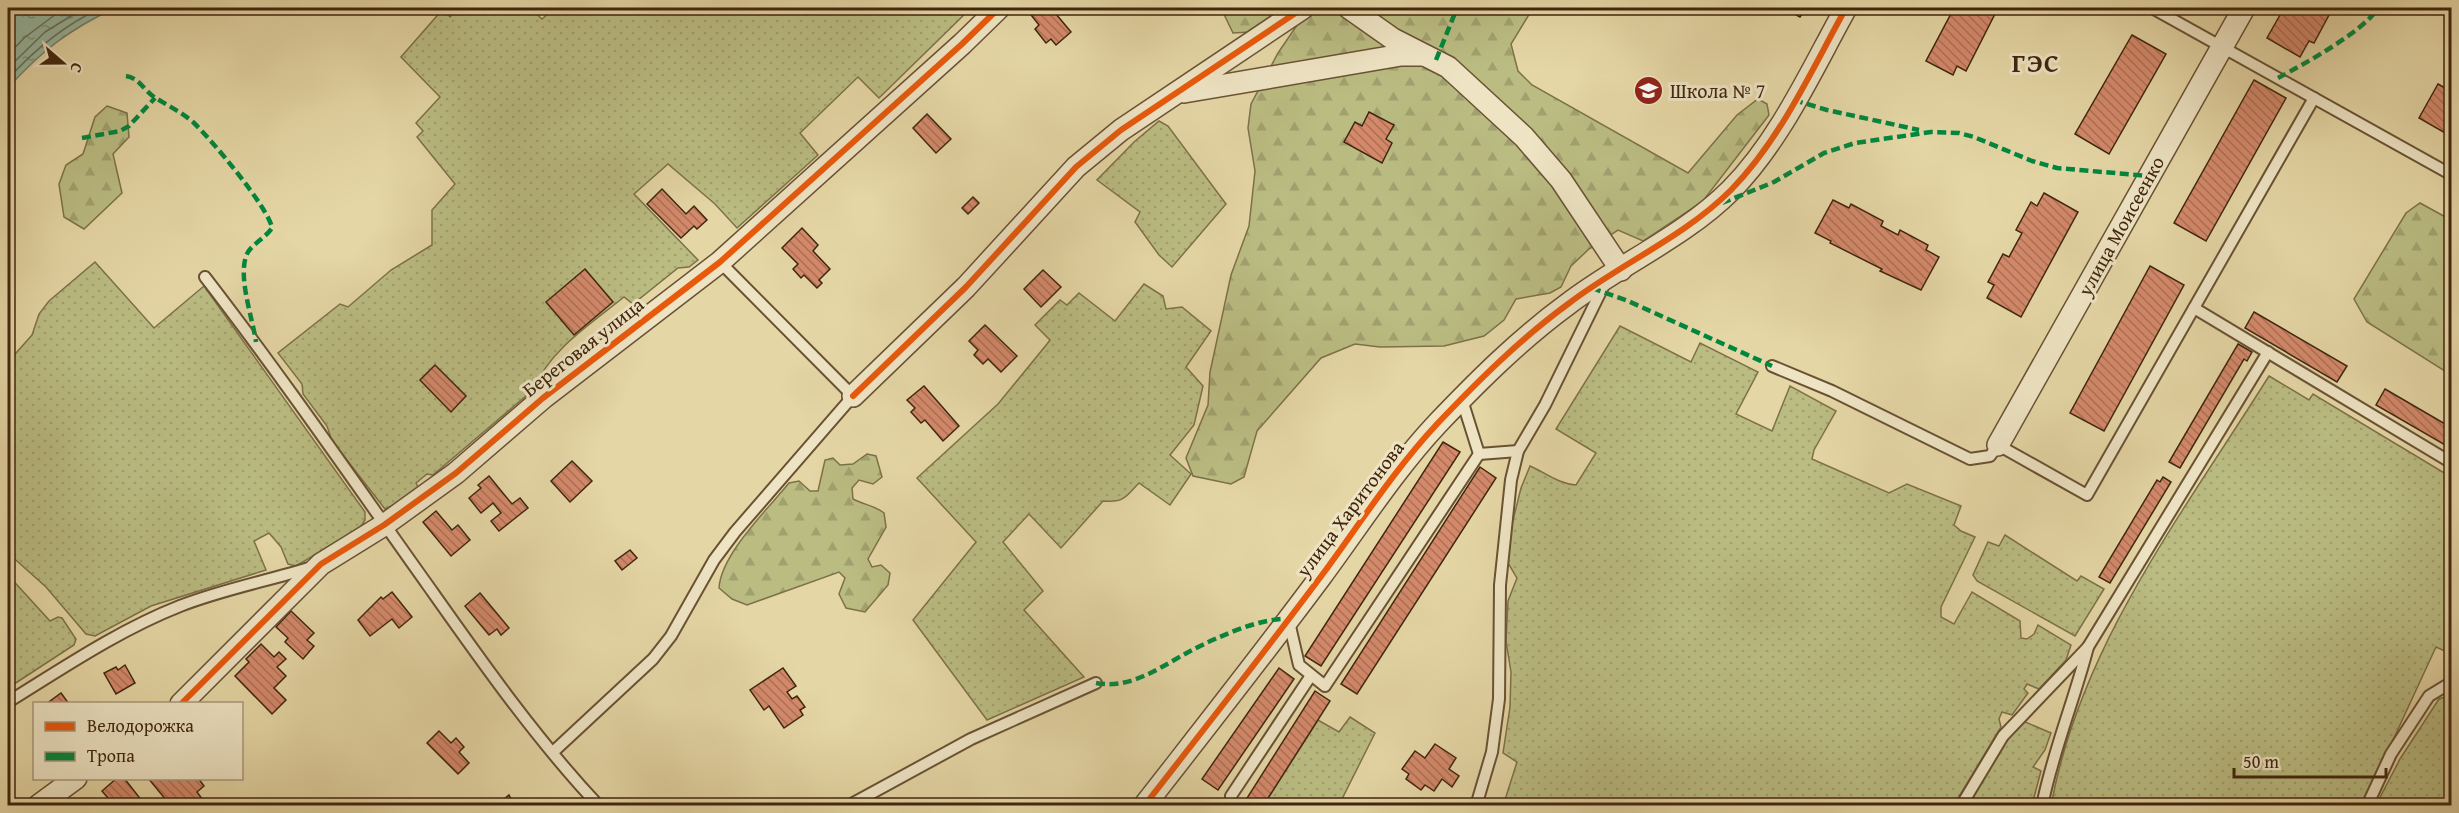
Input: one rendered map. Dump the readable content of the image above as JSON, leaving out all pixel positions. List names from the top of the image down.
{
  "streets": {
    "street": ["улица Моисеенко", "Береговая улица", "улица Харитонова"]
  },
  "districts": ["ГЭС"],
  "places": {
    "school or university": ["Школа № 7"]
  },
  "legend": ["Велодорожка", "Тропа"],
  "scale_bar": "50 m",
  "north": "right"
}
